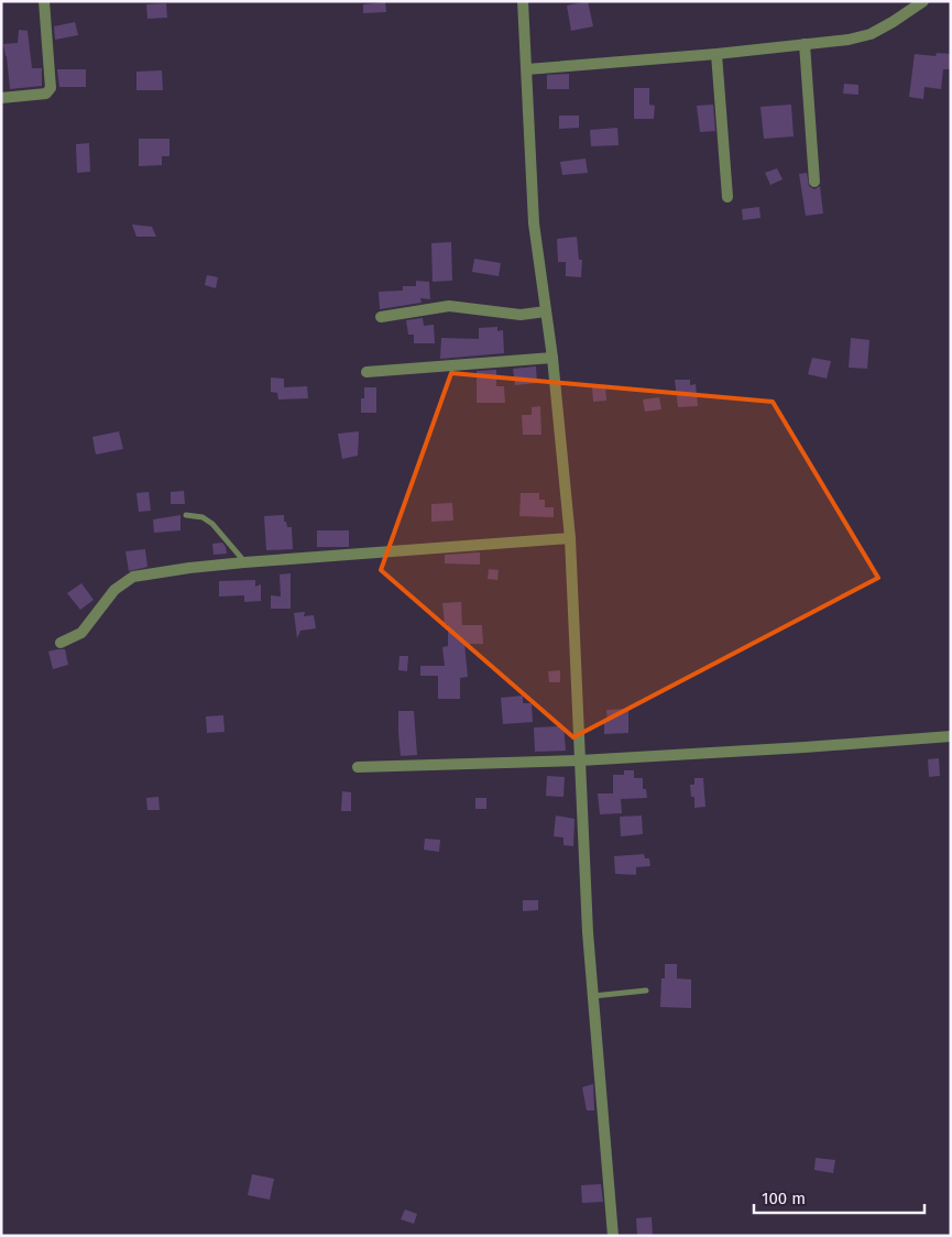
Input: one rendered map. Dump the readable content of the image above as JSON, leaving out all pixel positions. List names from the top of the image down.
{
  "scale_bar": "100 m"
}
